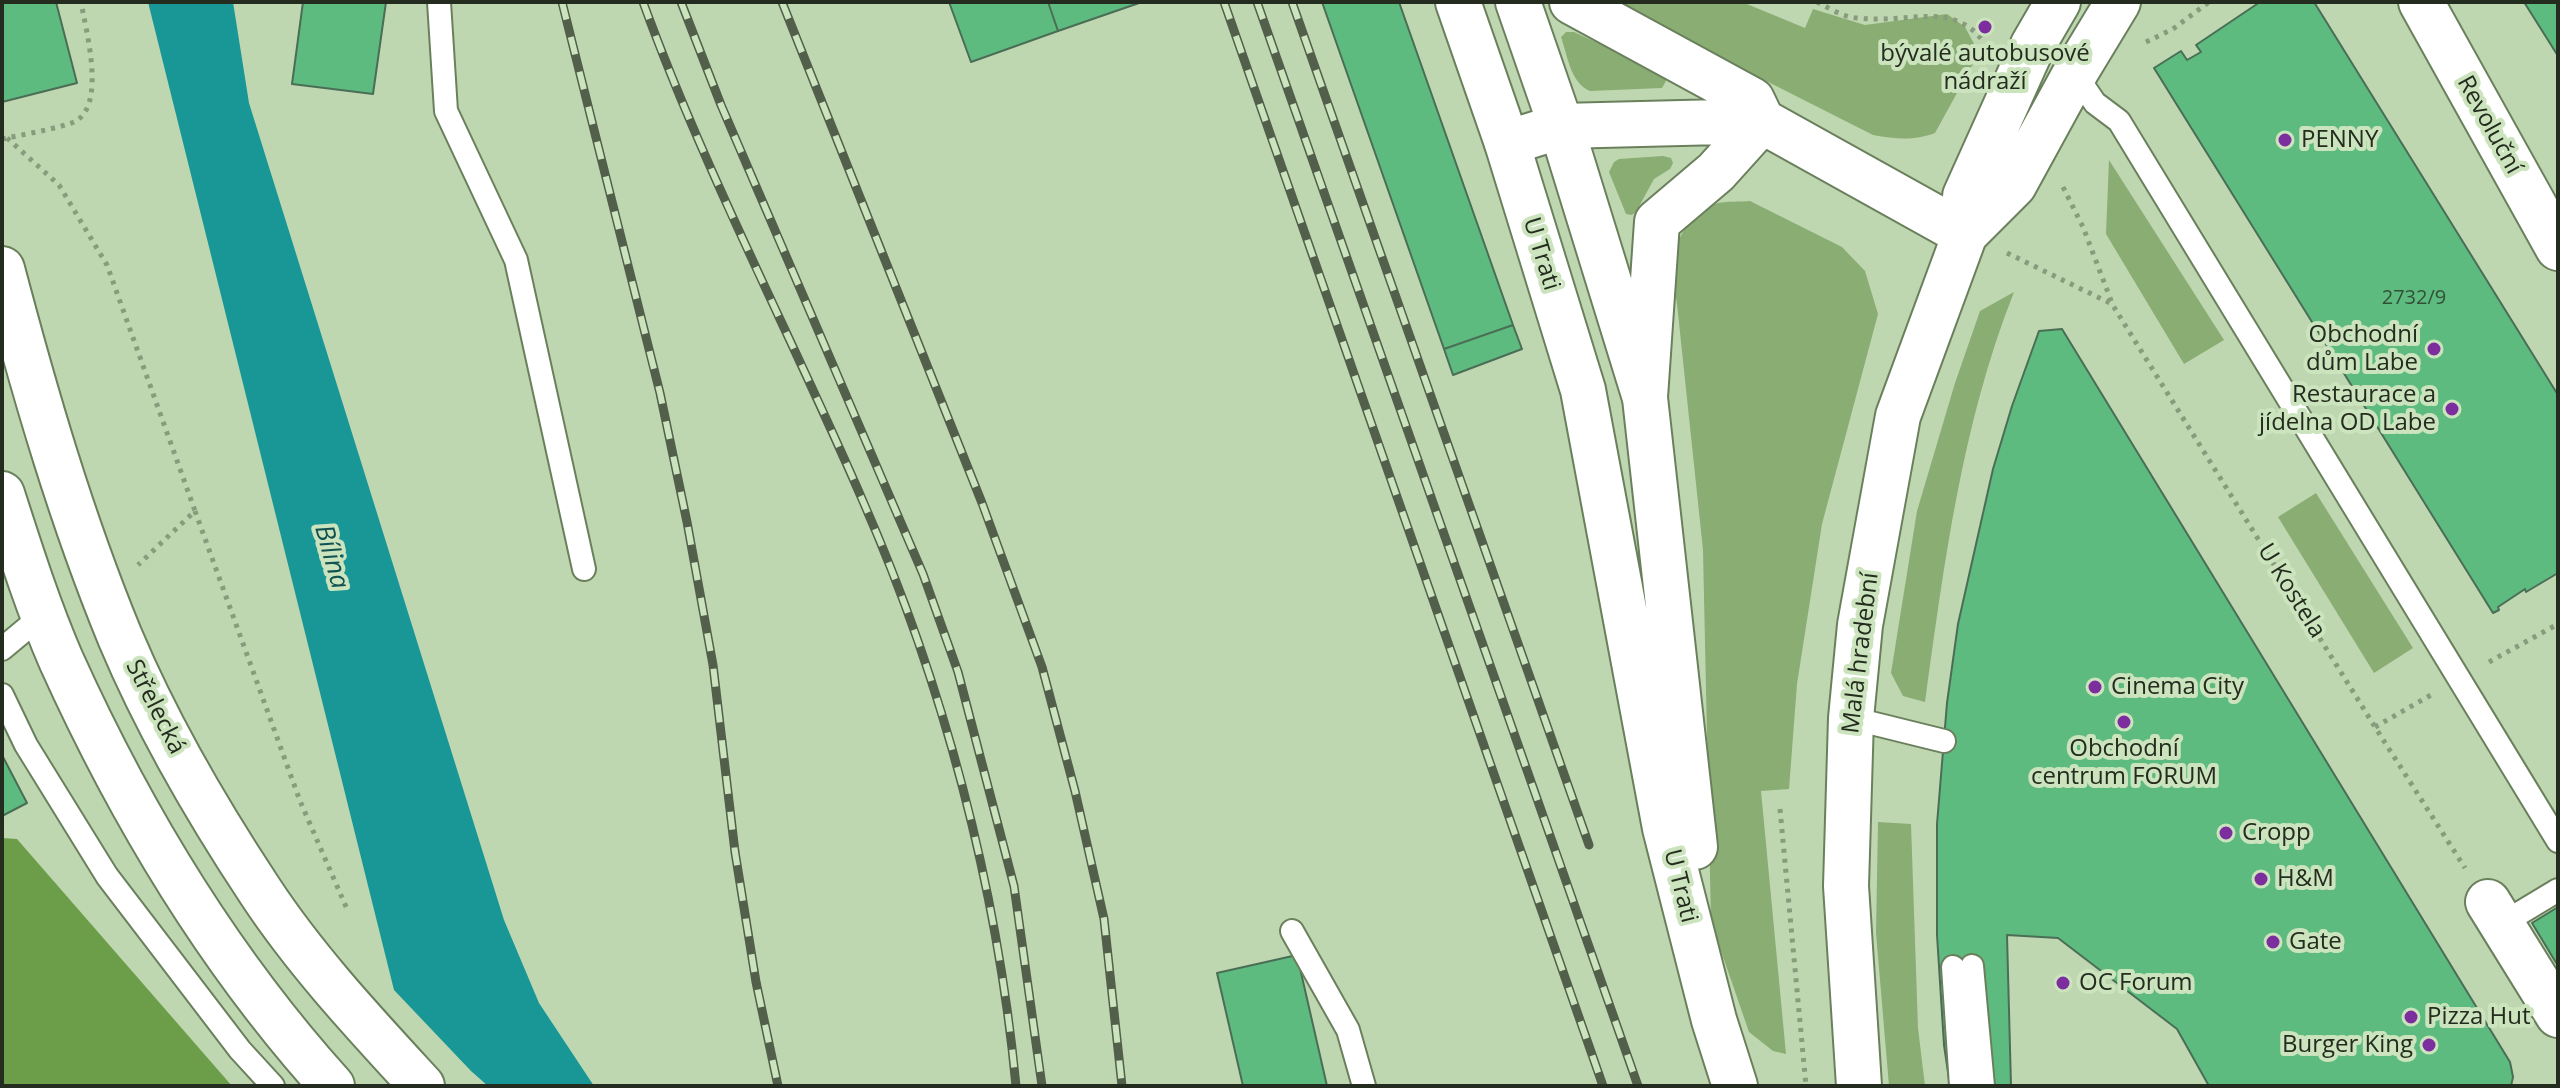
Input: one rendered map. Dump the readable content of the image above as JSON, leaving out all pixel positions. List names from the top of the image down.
{
  "streets": {
    "street": [
      "Revoluční",
      "U Trati",
      "Malá hradební",
      "Střelecká"
    ],
    "path": ["U Kostela"]
  },
  "water": ["Bílina"],
  "places": [
    "bývalé autobusové nádraží",
    "PENNY",
    "Obchodní dům Labe",
    "Restaurace a jídelna OD Labe",
    "Cinema City",
    "Obchodní centrum FORUM",
    "Cropp",
    "H&M",
    "Gate",
    "OC Forum",
    "Pizza Hut",
    "Burger King"
  ],
  "house_numbers": ["2732/9"]
}
